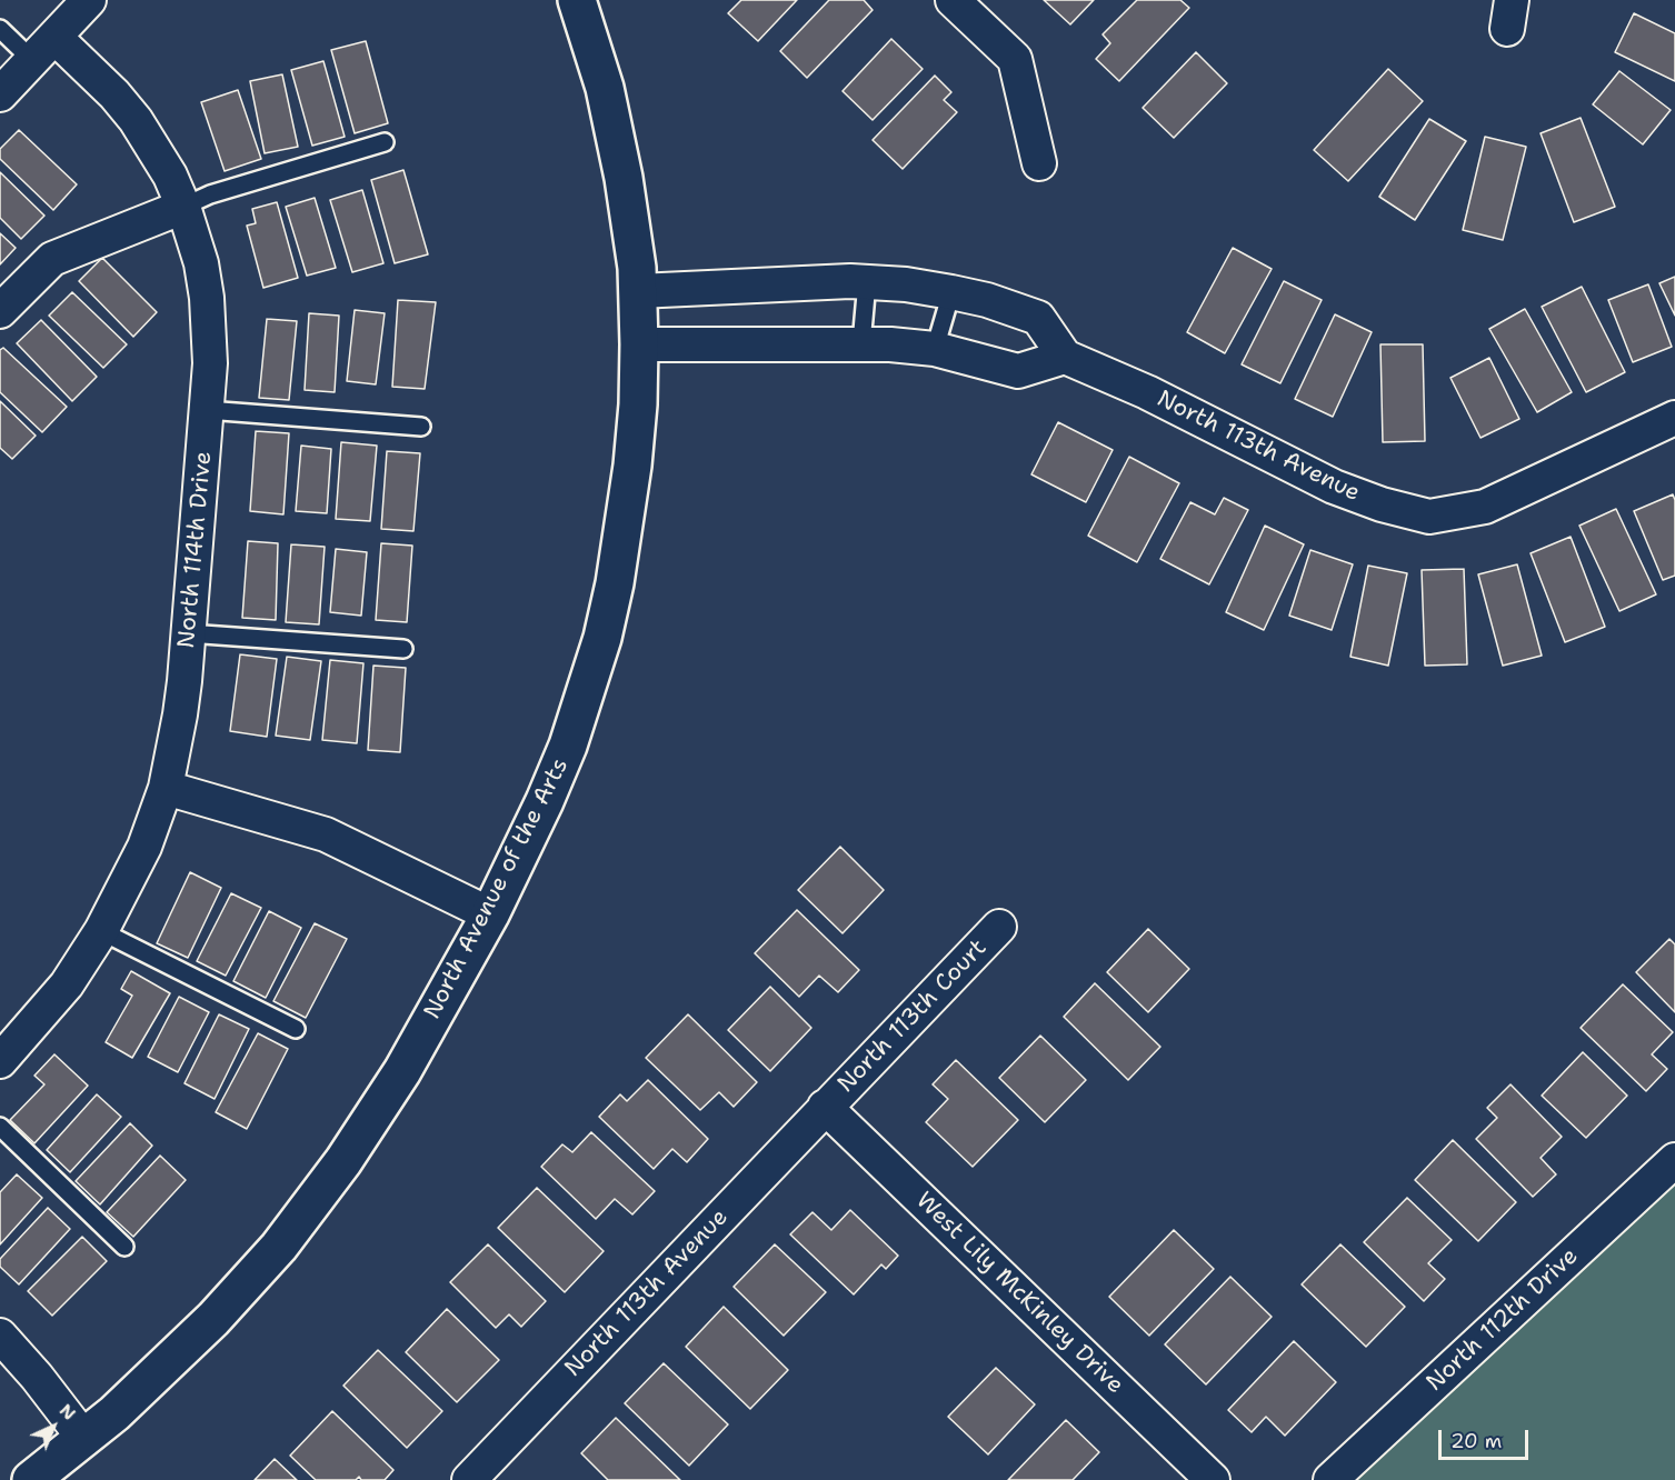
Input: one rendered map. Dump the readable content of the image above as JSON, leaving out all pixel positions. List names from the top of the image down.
{
  "streets": {
    "street": [
      "North 113th Avenue",
      "North 114th Drive",
      "North Avenue of the Arts",
      "North 113th Court",
      "West Lily McKinley Drive",
      "North 112th Drive"
    ]
  },
  "crossings": [
    ["North 113th Avenue", "North 113th Court"],
    ["North 113th Avenue", "West Lily McKinley Drive"],
    ["North 113th Court", "West Lily McKinley Drive"]
  ],
  "scale_bar": "20 m",
  "north": "top right"
}
